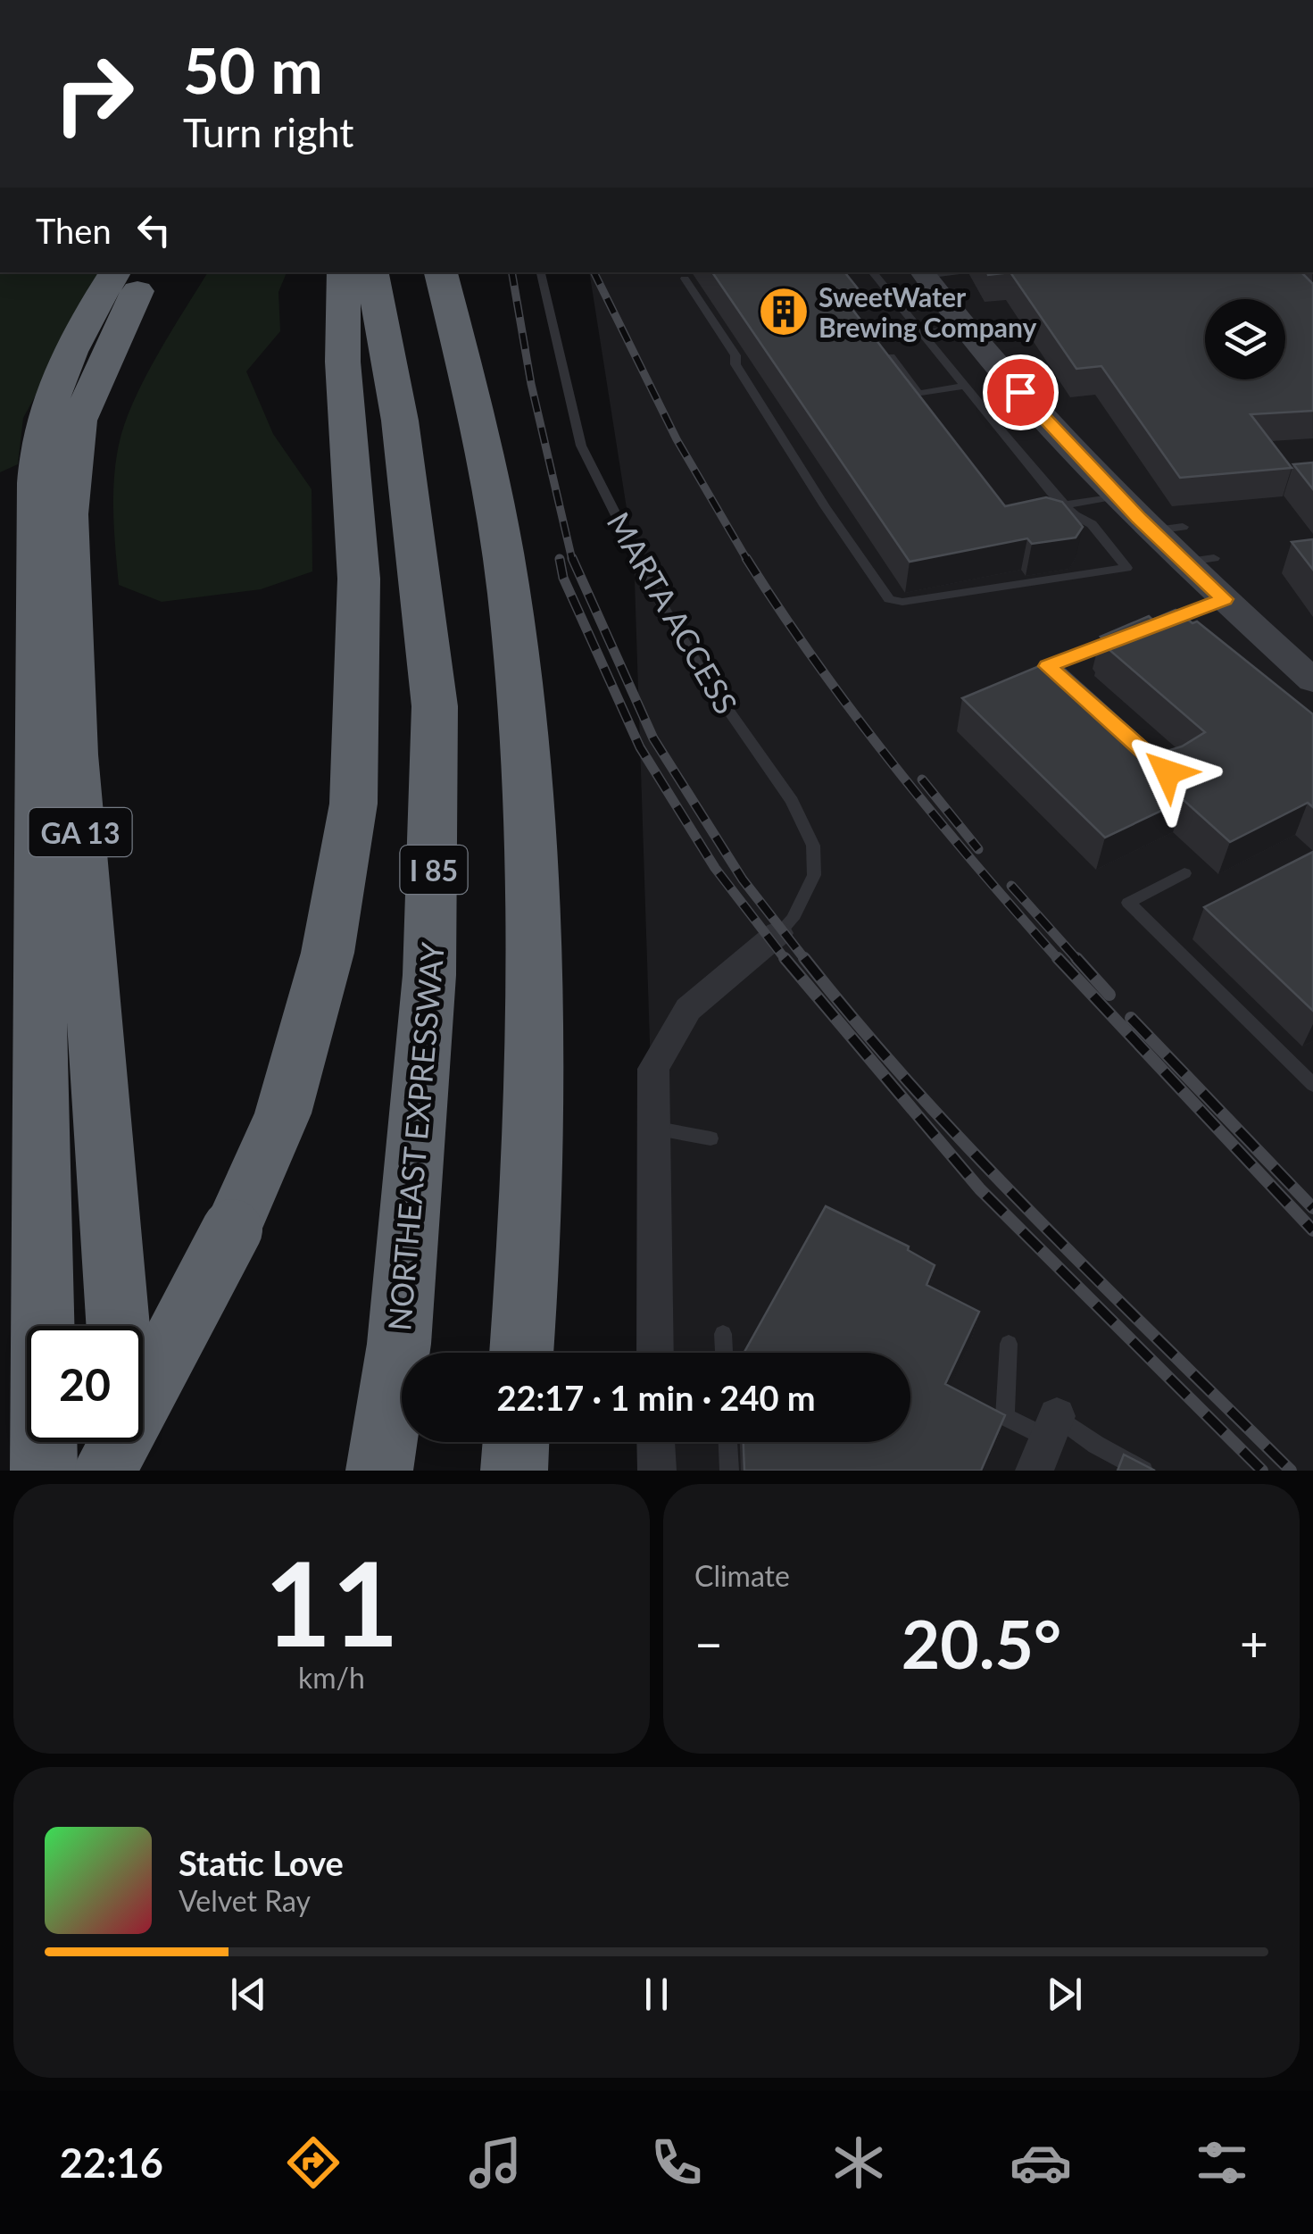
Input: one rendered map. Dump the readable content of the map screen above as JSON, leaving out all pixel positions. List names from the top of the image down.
{
  "streets": {
    "highway": ["GA 13", "I 85", "NORTHEAST EXPRESSWAY"],
    "lane": ["MARTA ACCESS"]
  },
  "places": {
    "building": ["SweetWater Brewing Company"]
  },
  "page": {
    "turn": ["50 m", "Turn right"],
    "then": "Then",
    "limit": "20",
    "trip": "22:17 · 1 min · 240 m",
    "tile": [
      ["11", "km/h"],
      "Climate"
    ],
    "heat": ["−", "20.5°", "+"],
    "song": ["Static Love", "Velvet Ray"],
    "tabs": "22:16"
  }
}
